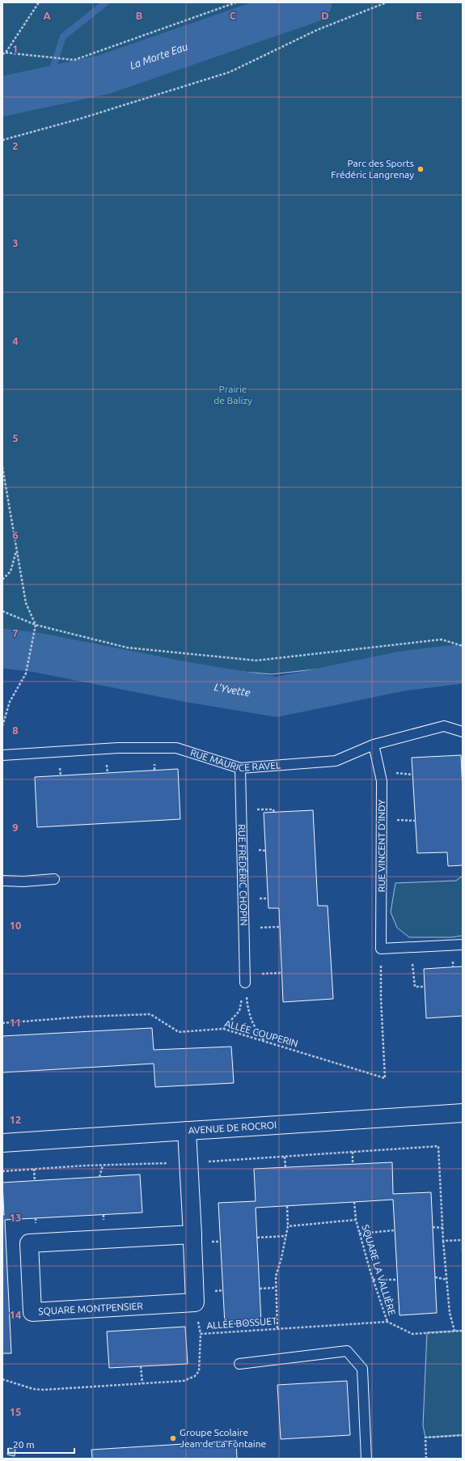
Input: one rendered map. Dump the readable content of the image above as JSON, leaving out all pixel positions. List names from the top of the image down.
{
  "streets": {
    "street": ["AVENUE DE ROCROI", "SQUARE MONTPENSIER"],
    "lane": ["RUE MAURICE RAVEL", "RUE VINCENT D'INDY", "RUE FRÉDÉRIC CHOPIN"],
    "path": ["ALLÉE COUPERIN", "SQUARE LA VALLIÈRE", "ALLÉE BOSSUET"]
  },
  "crossings": [
    ["RUE MAURICE RAVEL", "RUE VINCENT D'INDY"],
    ["RUE MAURICE RAVEL", "RUE FRÉDÉRIC CHOPIN"],
    ["RUE VINCENT D'INDY", "ALLÉE COUPERIN"],
    ["AVENUE DE ROCROI", "SQUARE MONTPENSIER"],
    ["SQUARE LA VALLIÈRE", "ALLÉE BOSSUET"]
  ],
  "water": ["La Morte Eau", "L'Yvette"],
  "parks": ["Prairie de Balizy"],
  "places": ["Parc des Sports Frédéric Langrenay", "Groupe Scolaire Jean de La Fontaine"],
  "scale_bar": "20 m",
  "grid": {
    "columns": [
      "A",
      "B",
      "C",
      "D",
      "E"
    ],
    "rows": [
      "1",
      "2",
      "3",
      "4",
      "5",
      "6",
      "7",
      "8",
      "9",
      "10",
      "11",
      "12",
      "13",
      "14",
      "15"
    ]
  }
}
